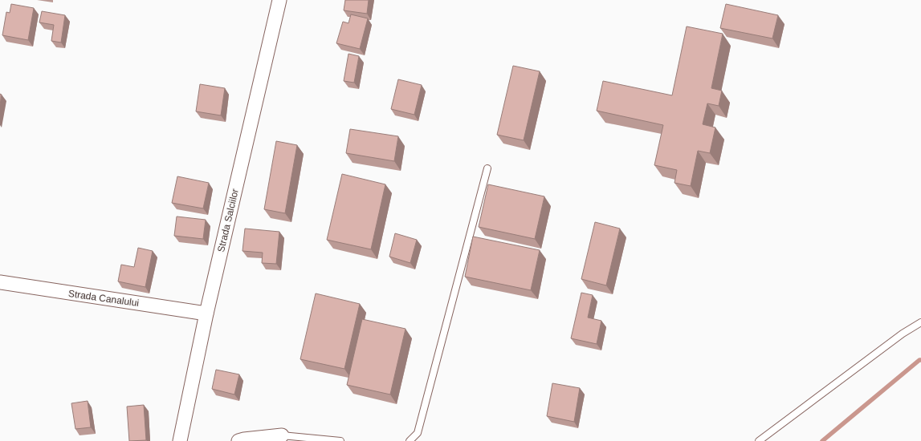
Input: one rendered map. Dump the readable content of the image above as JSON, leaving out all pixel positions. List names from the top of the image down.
{
  "streets": {
    "street": ["Strada Salciilor", "Strada Canalului"]
  },
  "crossings": [
    ["Strada Salciilor", "Strada Canalului"]
  ]
}
